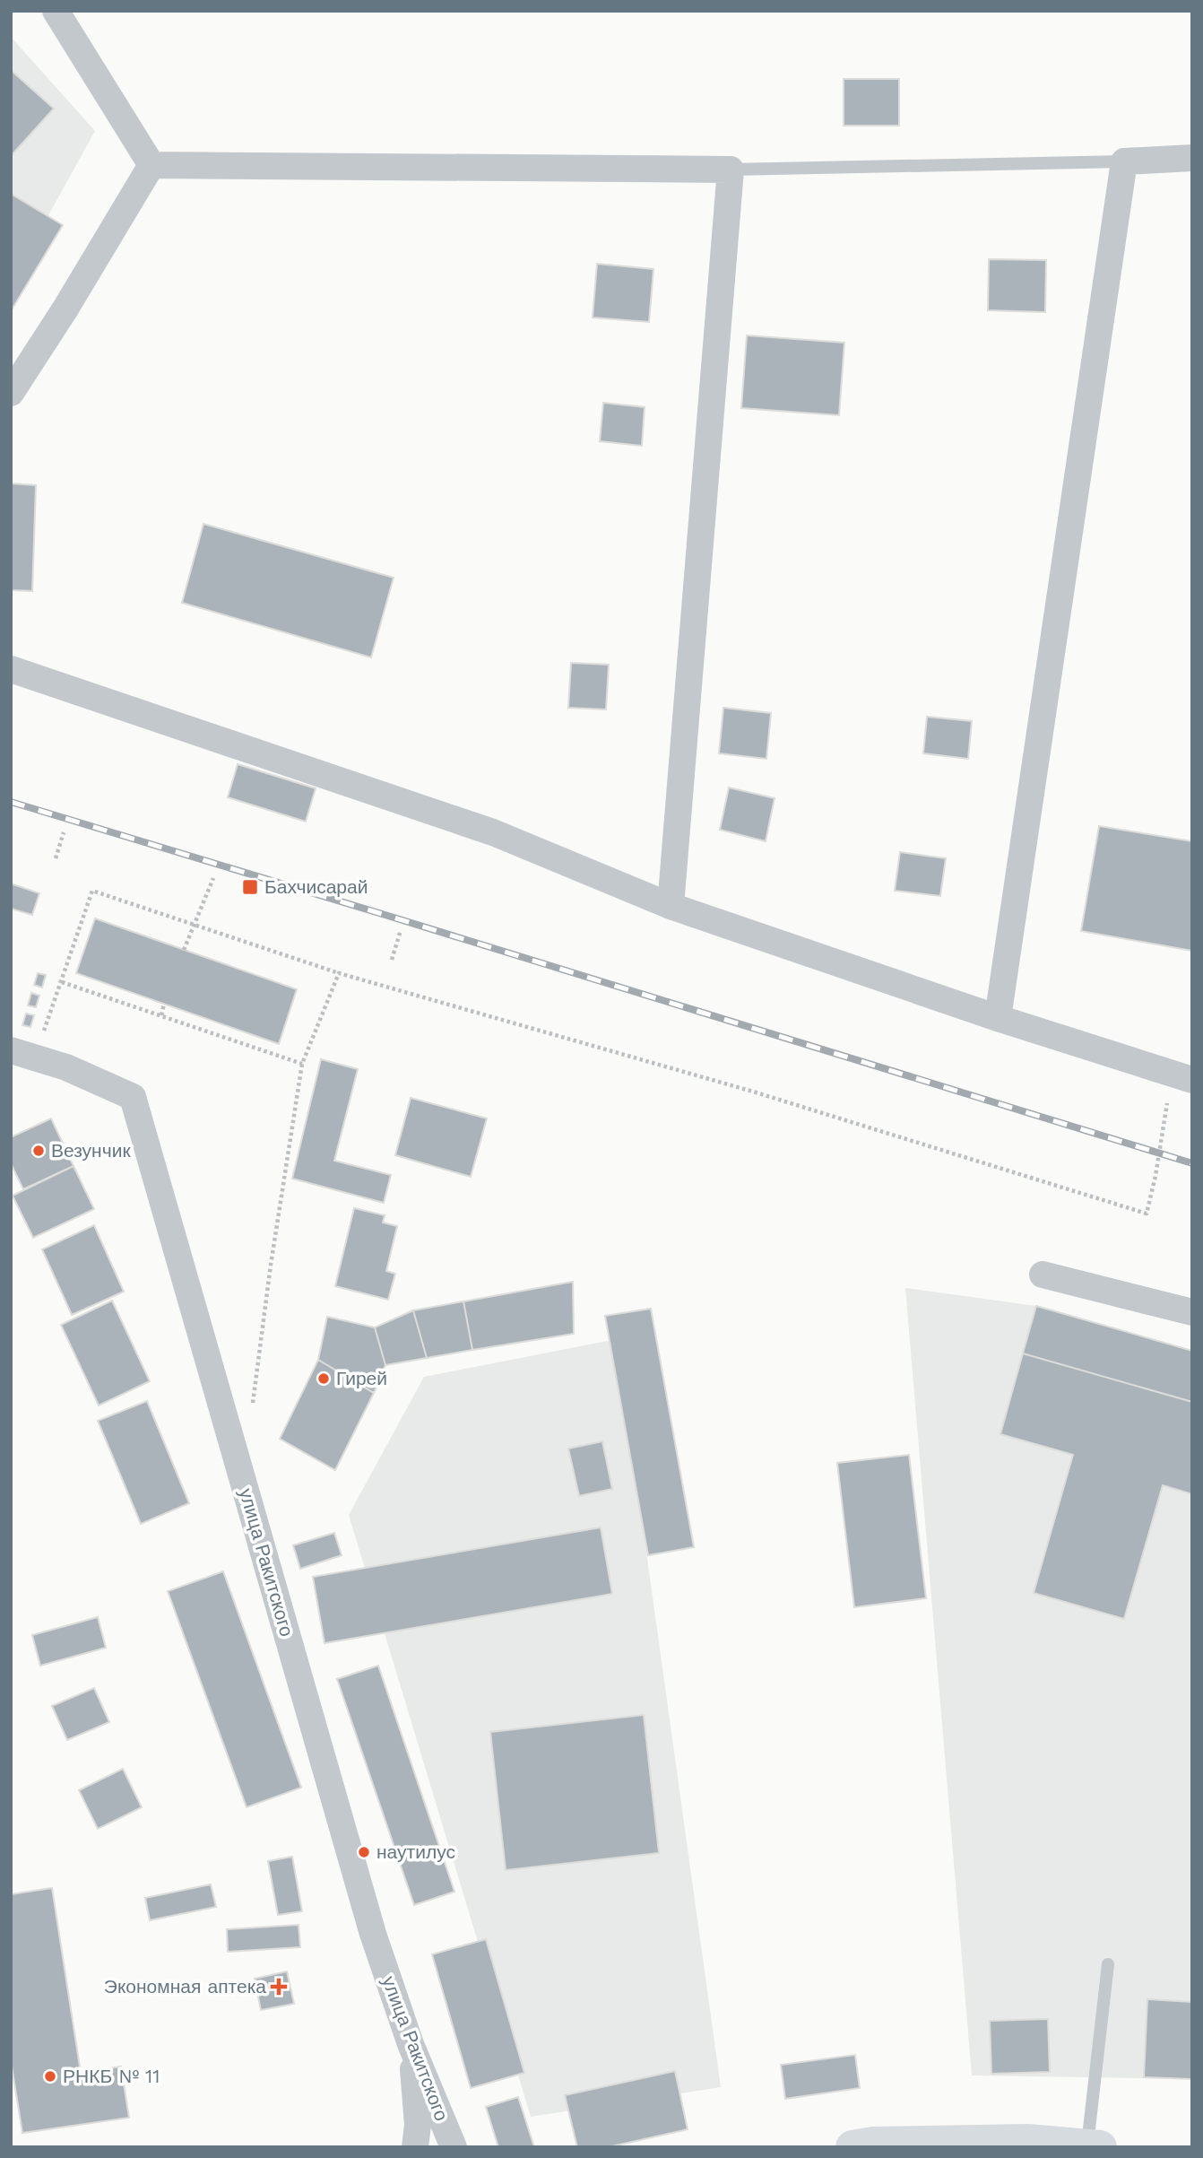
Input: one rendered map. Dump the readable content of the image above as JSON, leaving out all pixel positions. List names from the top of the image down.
{
  "streets": {
    "street": ["улица Ракитского"]
  },
  "places": {
    "transit": ["Бахчисарай"],
    "other": [
      "Везунчик",
      "Гирей",
      "наутилус",
      "РНКБ № 11"
    ],
    "health": ["Экономная аптека"]
  }
}
